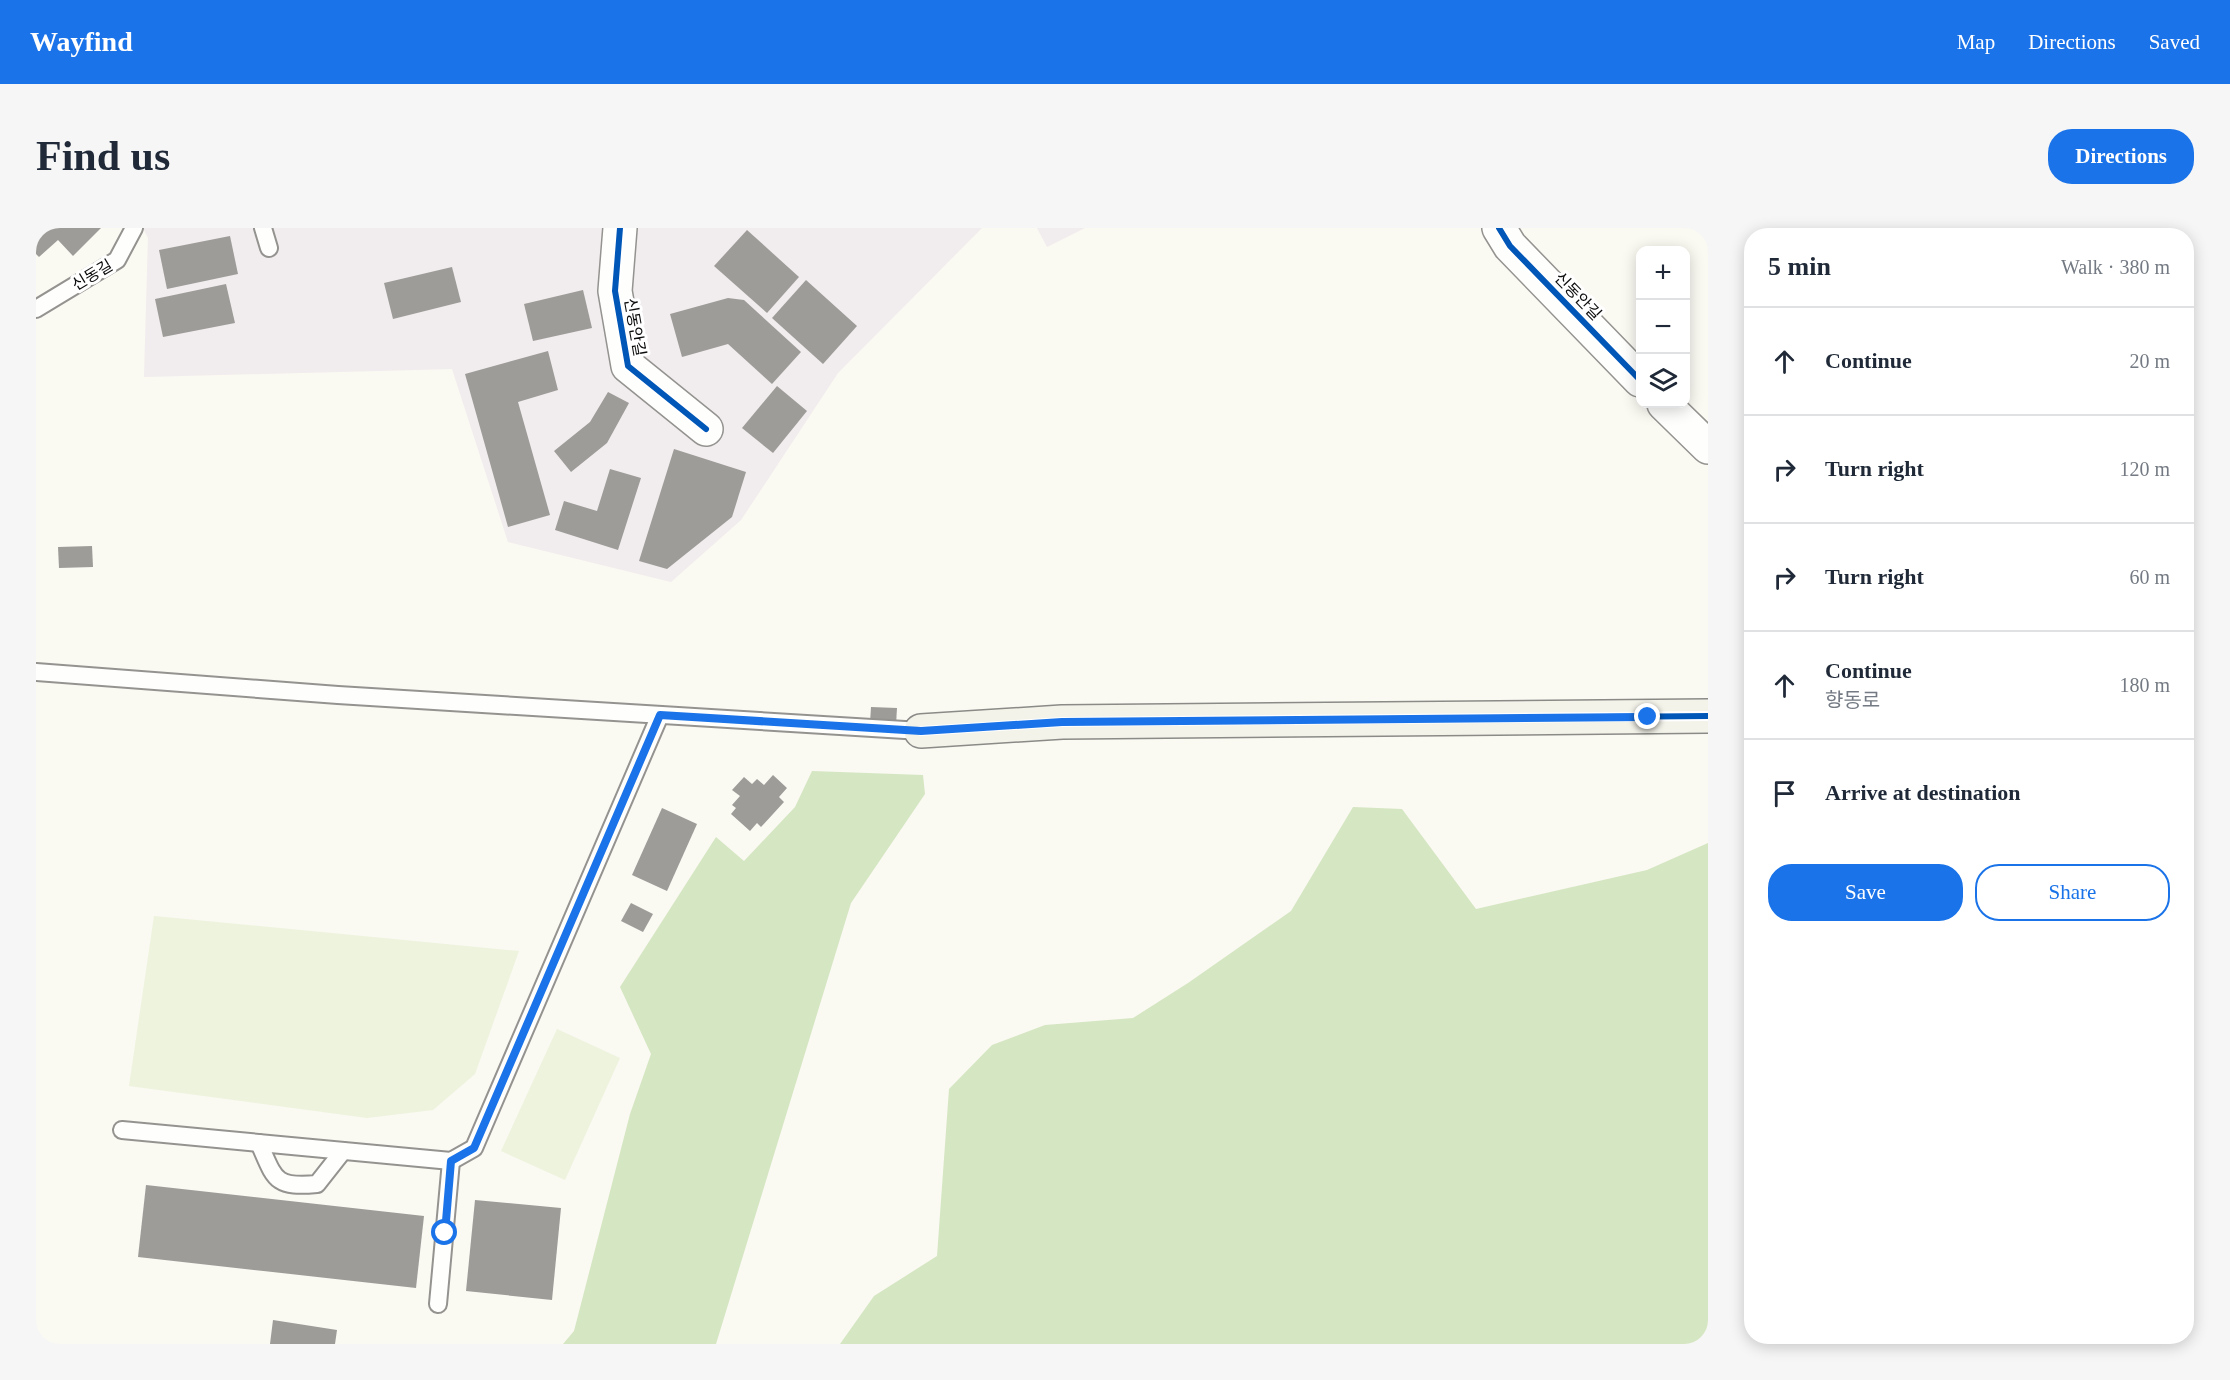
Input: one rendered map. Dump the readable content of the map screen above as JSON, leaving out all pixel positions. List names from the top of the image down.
{
  "streets": {
    "street": ["신동안길"],
    "lane": ["신동길"]
  },
  "page": {
    "header": "Wayfind",
    "nav": ["Map", "Directions", "Saved"],
    "buttons": [
      "Directions",
      ["Save", "Share"]
    ],
    "title": "Find us",
    "heading": ["5 min", "Walk · 380 m"],
    "map_buttons": ["+", "−"],
    "list": [
      ["Continue", "20 m"],
      ["Turn right", "120 m"],
      ["Turn right", "60 m"],
      ["Continue", "향동로", "180 m"],
      "Arrive at destination"
    ]
  }
}
